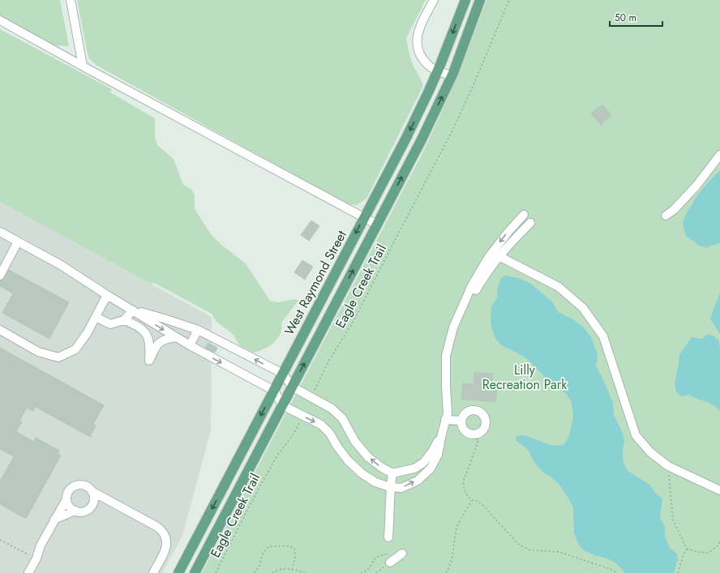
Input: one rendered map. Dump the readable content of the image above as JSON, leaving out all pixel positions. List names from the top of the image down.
{
  "streets": {
    "main road": ["West Raymond Street"],
    "path": ["Eagle Creek Trail"]
  },
  "parks": ["Lilly Recreation Park"],
  "scale_bar": "50 m"
}
